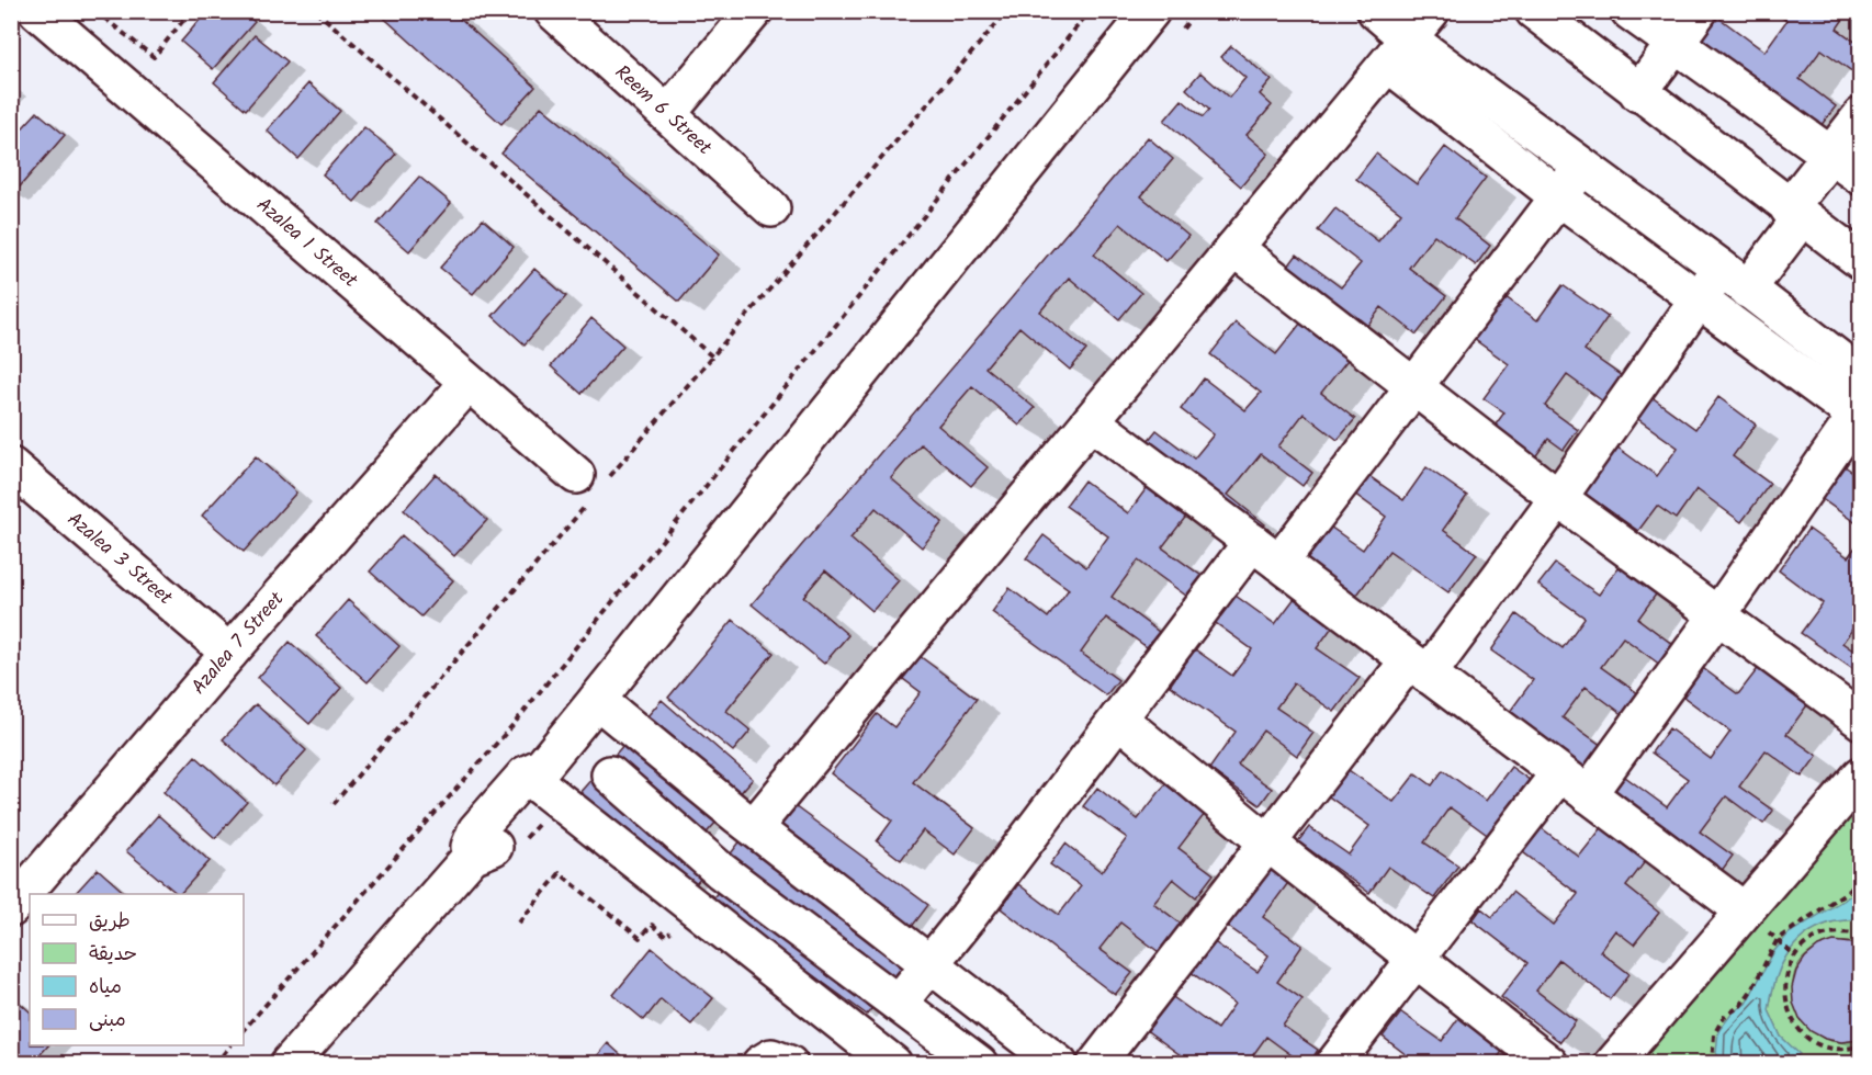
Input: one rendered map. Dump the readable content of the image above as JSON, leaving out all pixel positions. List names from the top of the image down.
{
  "streets": {
    "street": [
      "Reem 6 Street",
      "Azalea 1 Street",
      "Azalea 3 Street",
      "Azalea 7 Street"
    ]
  },
  "crossings": [
    ["Azalea 1 Street", "Azalea 7 Street"],
    ["Azalea 3 Street", "Azalea 7 Street"]
  ],
  "legend": [
    "طريق",
    "حديقة",
    "مياه",
    "مبنى"
  ]
}
